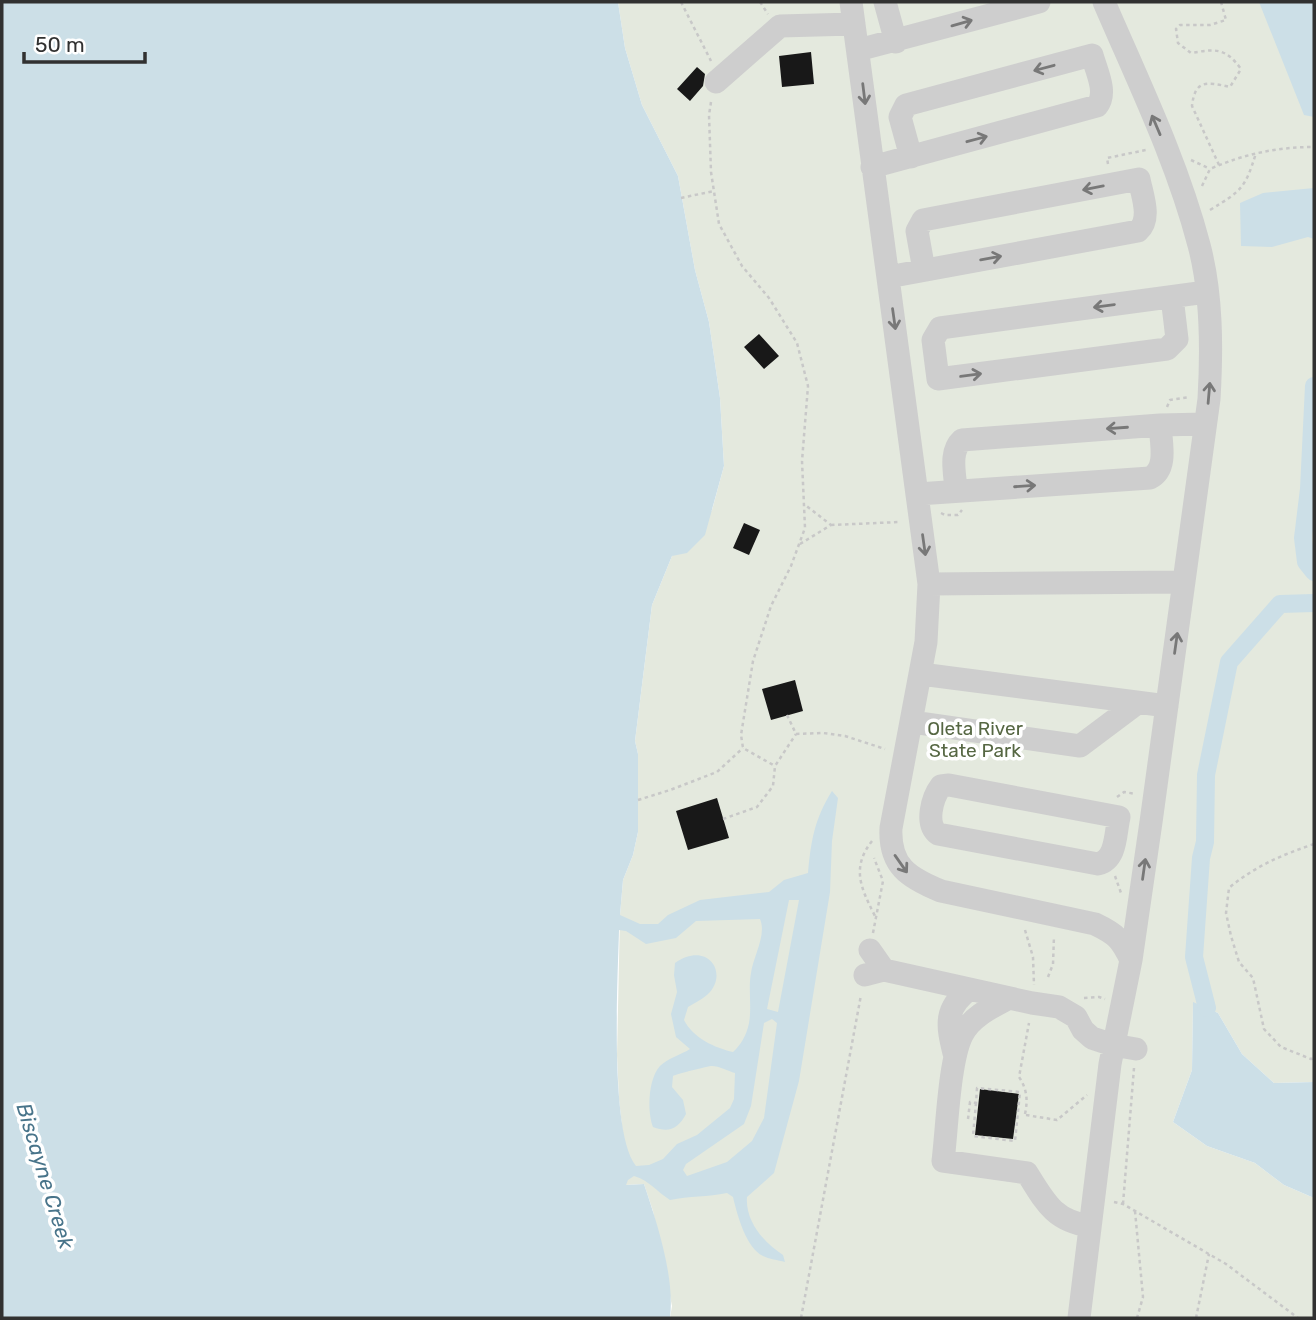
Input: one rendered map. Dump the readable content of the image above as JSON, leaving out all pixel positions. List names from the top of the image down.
{
  "water": ["Biscayne Creek"],
  "parks": ["Oleta River State Park"],
  "scale_bar": "50 m"
}
